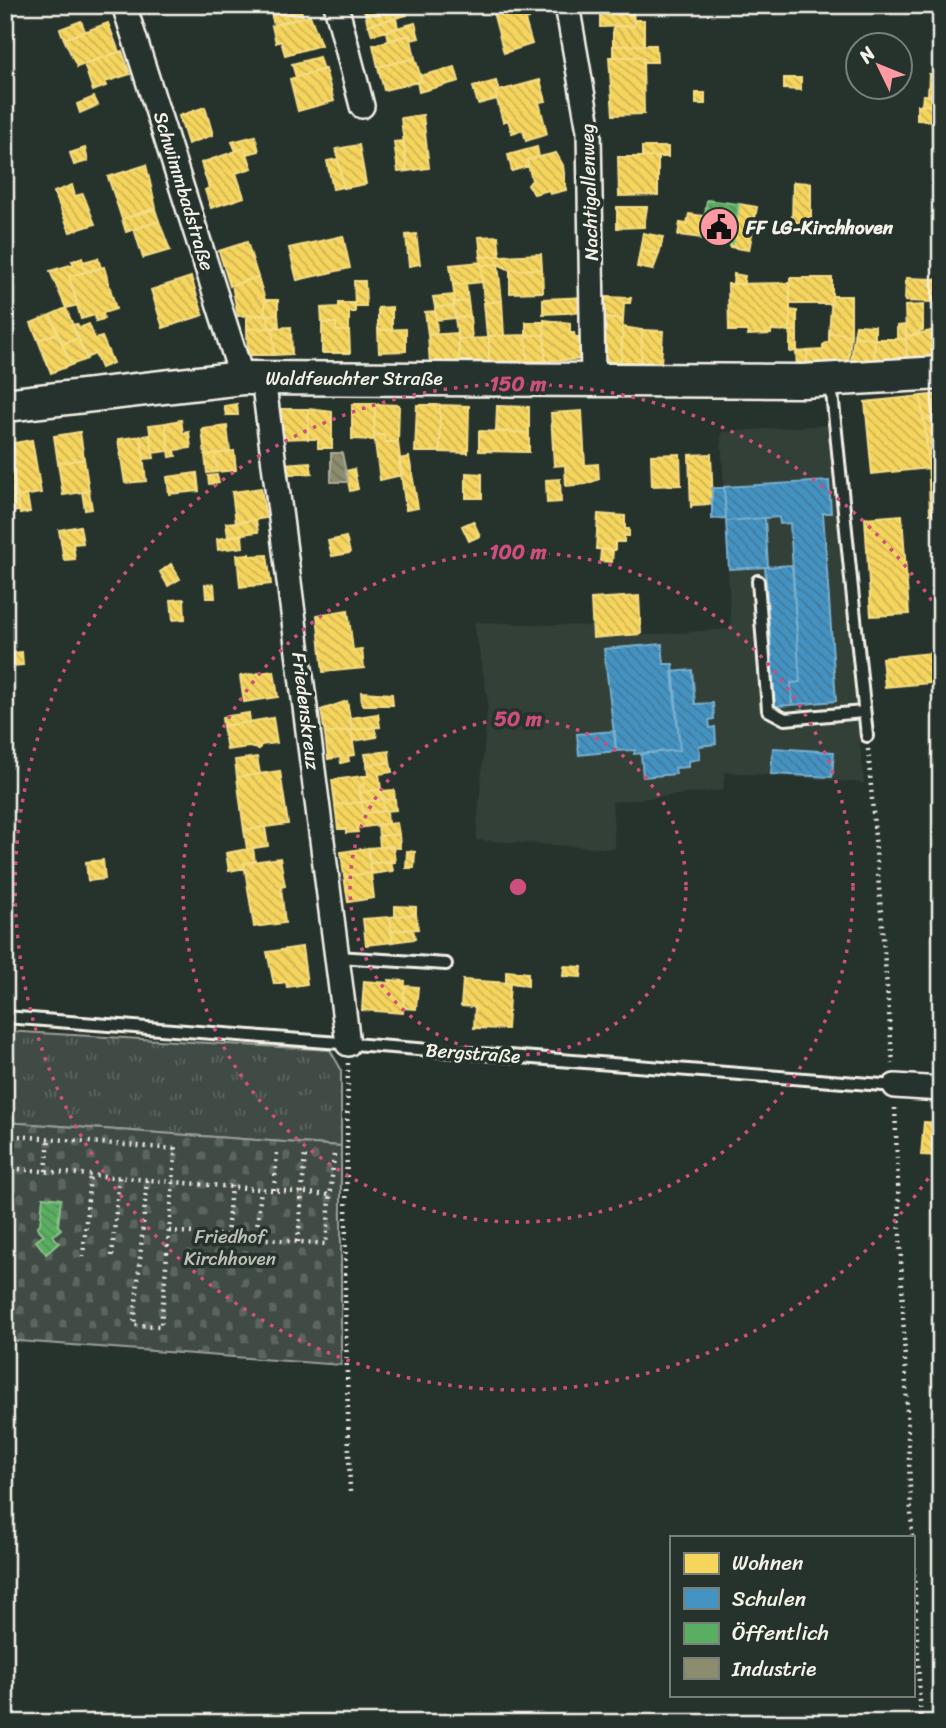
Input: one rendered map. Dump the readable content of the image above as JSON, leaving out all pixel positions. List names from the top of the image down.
{
  "streets": {
    "street": [
      "Schwimmbadstraße",
      "Nachtigallenweg",
      "Waldfeuchter Straße",
      "Friedenskreuz",
      "Bergstraße"
    ]
  },
  "crossings": [
    ["Schwimmbadstraße", "Waldfeuchter Straße"],
    ["Schwimmbadstraße", "Friedenskreuz"],
    ["Nachtigallenweg", "Waldfeuchter Straße"],
    ["Waldfeuchter Straße", "Friedenskreuz"],
    ["Friedenskreuz", "Bergstraße"]
  ],
  "parks": ["Friedhof Kirchhoven"],
  "places": {
    "public building": ["FF LG-Kirchhoven"]
  },
  "legend": [
    "Wohnen",
    "Schulen",
    "Öffentlich",
    "Industrie"
  ],
  "north": "top left",
  "rings": ["150 m", "100 m", "50 m"]
}
